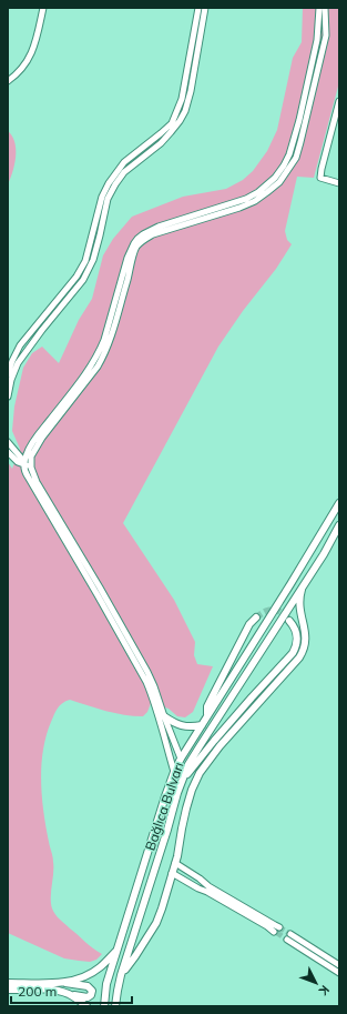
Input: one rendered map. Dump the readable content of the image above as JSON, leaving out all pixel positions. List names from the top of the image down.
{
  "streets": {
    "main road": ["Bağlıca Bulvarı"]
  },
  "scale_bar": "200 m",
  "north": "bottom right"
}
